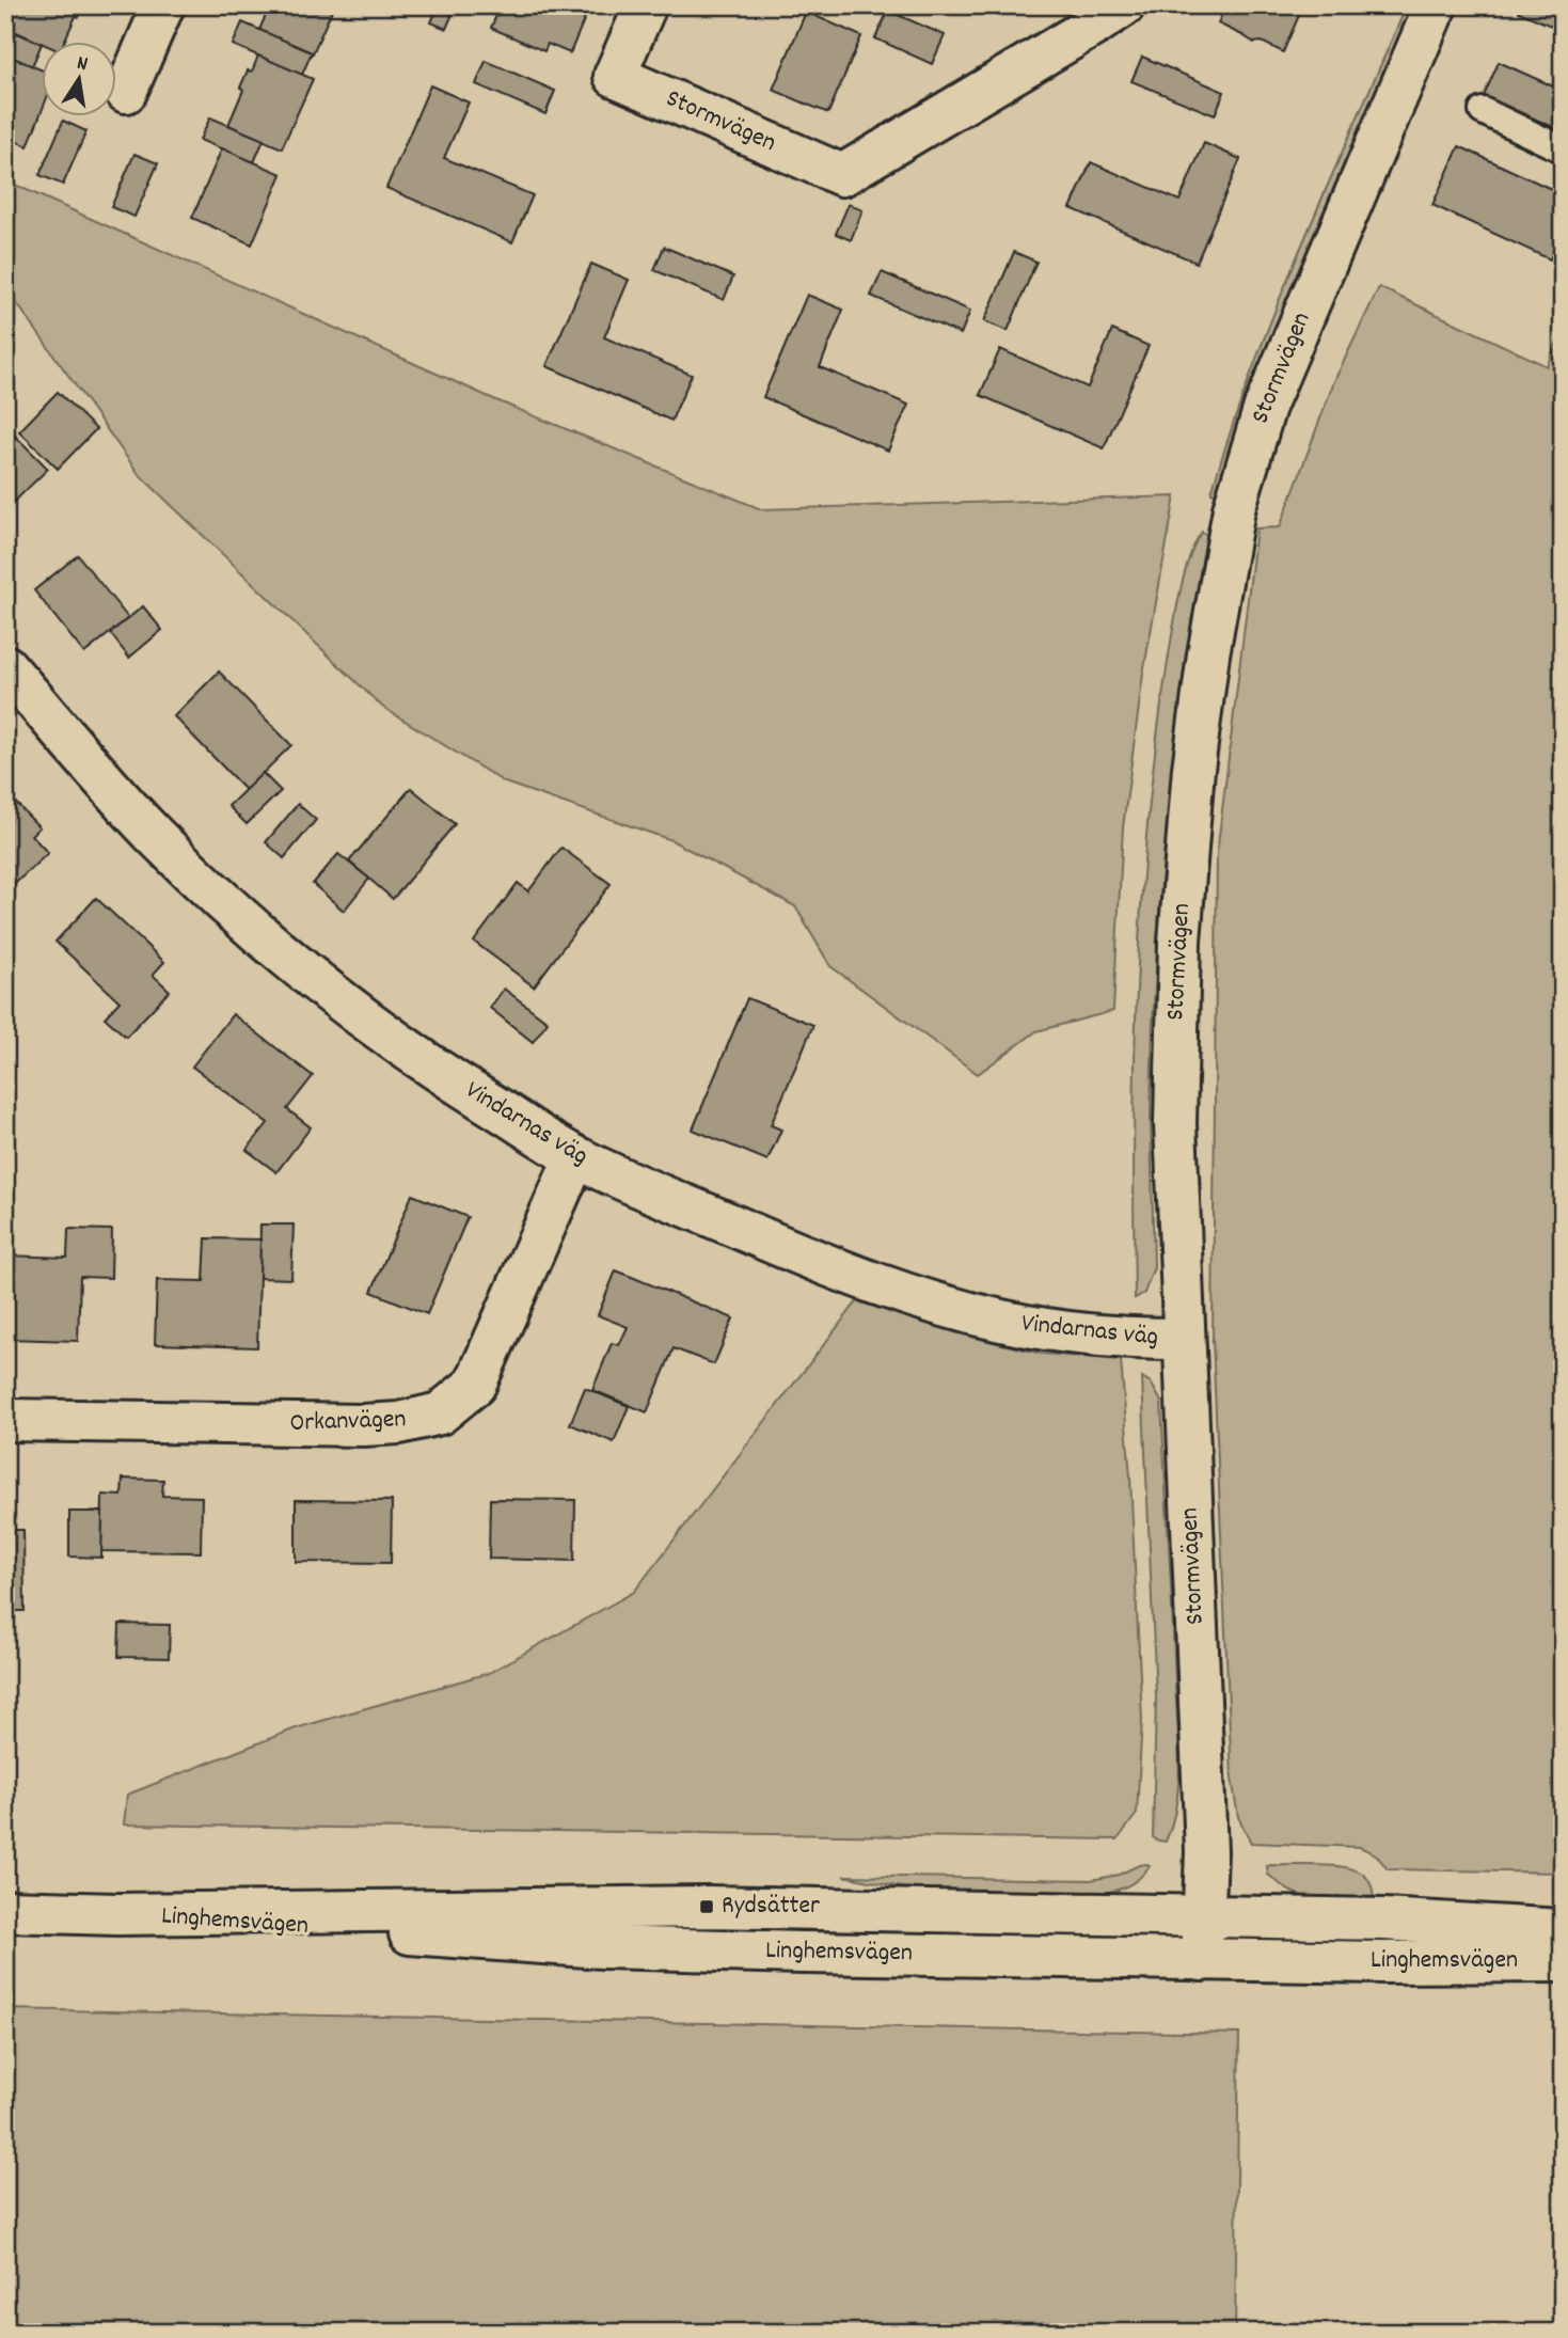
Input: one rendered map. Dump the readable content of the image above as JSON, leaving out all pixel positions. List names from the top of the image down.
{
  "streets": {
    "street": [
      "Stormvägen",
      "Vindarnas väg",
      "Orkanvägen",
      "Linghemsvägen"
    ]
  },
  "crossings": [
    ["Stormvägen", "Vindarnas väg"],
    ["Stormvägen", "Linghemsvägen"],
    ["Vindarnas väg", "Orkanvägen"]
  ],
  "places": {
    "transit": ["Rydsätter"]
  },
  "north": "top"
}
